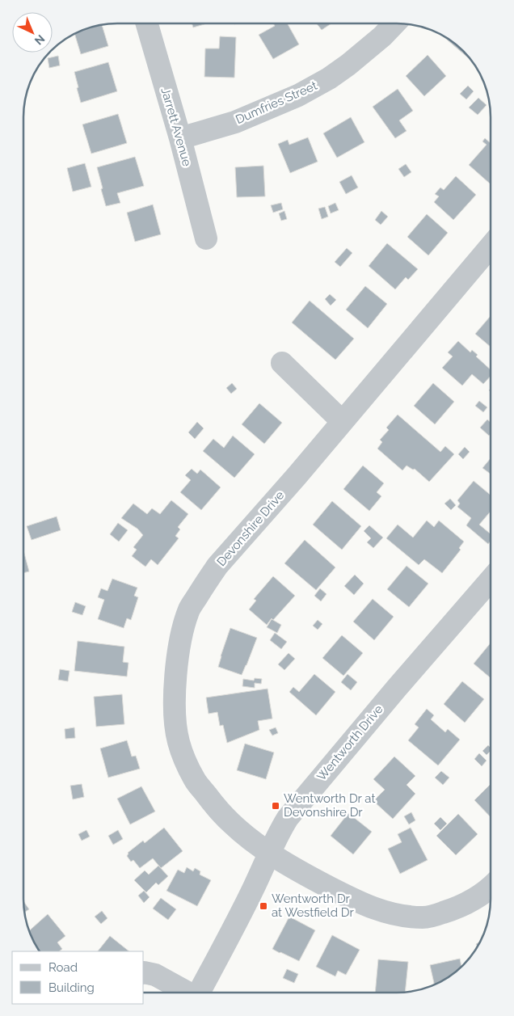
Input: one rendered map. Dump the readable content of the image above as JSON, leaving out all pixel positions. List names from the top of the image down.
{
  "streets": {
    "street": [
      "Dumfries Street",
      "Jarrett Avenue",
      "Devonshire Drive",
      "Wentworth Drive"
    ]
  },
  "crossings": [
    ["Dumfries Street", "Jarrett Avenue"],
    ["Devonshire Drive", "Wentworth Drive"]
  ],
  "places": {
    "transit": ["Wentworth Dr at Devonshire Dr", "Wentworth Dr at Westfield Dr"]
  },
  "legend": ["Road", "Building"],
  "north": "bottom right"
}
